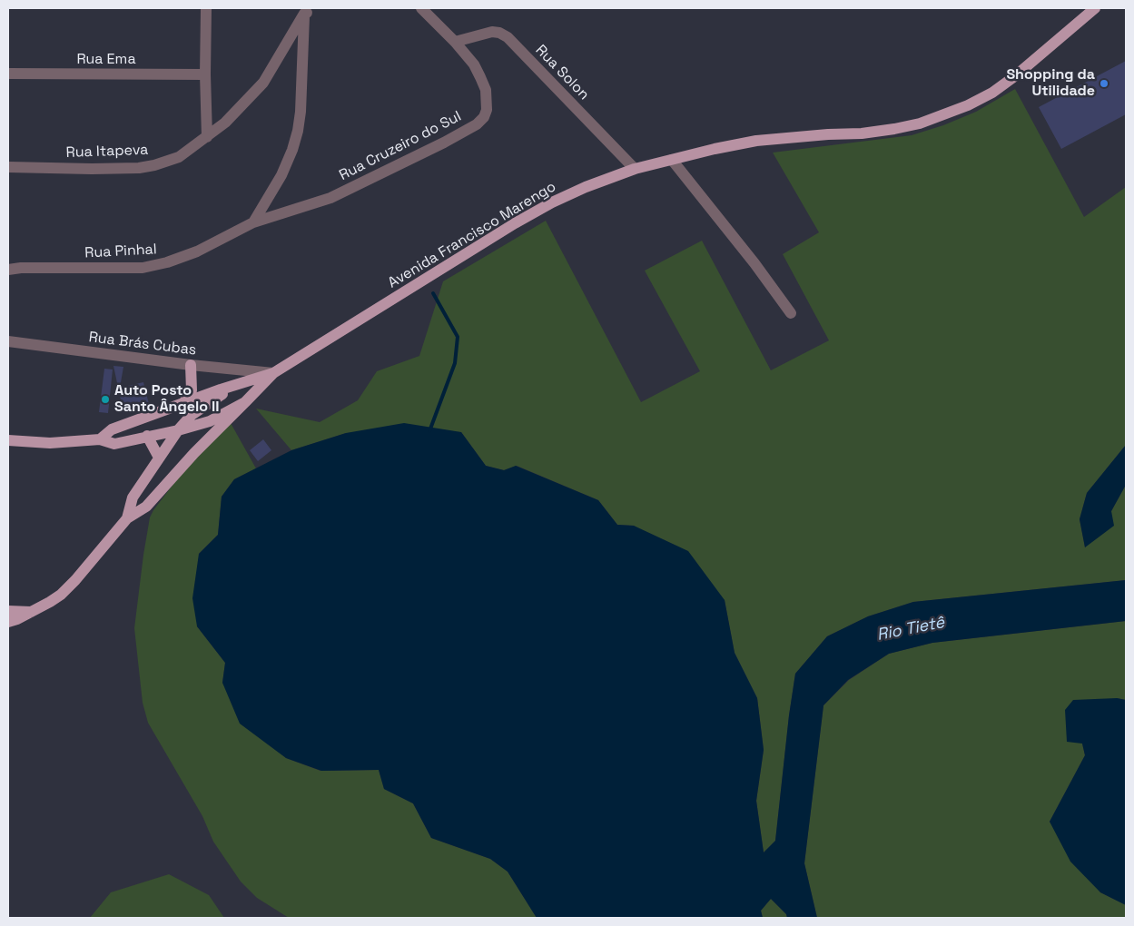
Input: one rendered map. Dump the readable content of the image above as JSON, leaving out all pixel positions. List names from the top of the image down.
{
  "streets": {
    "main road": ["Avenida Francisco Marengo"],
    "street": [
      "Rua Ema",
      "Rua Solon",
      "Rua Cruzeiro do Sul",
      "Rua Itapeva",
      "Rua Pinhal",
      "Rua Brás Cubas"
    ]
  },
  "crossings": [
    ["Rua Solon", "Rua Cruzeiro do Sul"],
    ["Rua Solon", "Avenida Francisco Marengo"],
    ["Rua Cruzeiro do Sul", "Rua Pinhal"],
    ["Avenida Francisco Marengo", "Rua Brás Cubas"]
  ],
  "water": ["Rio Tietê"],
  "places": ["Shopping da Utilidade", "Auto Posto Santo Ângelo II"]
}
